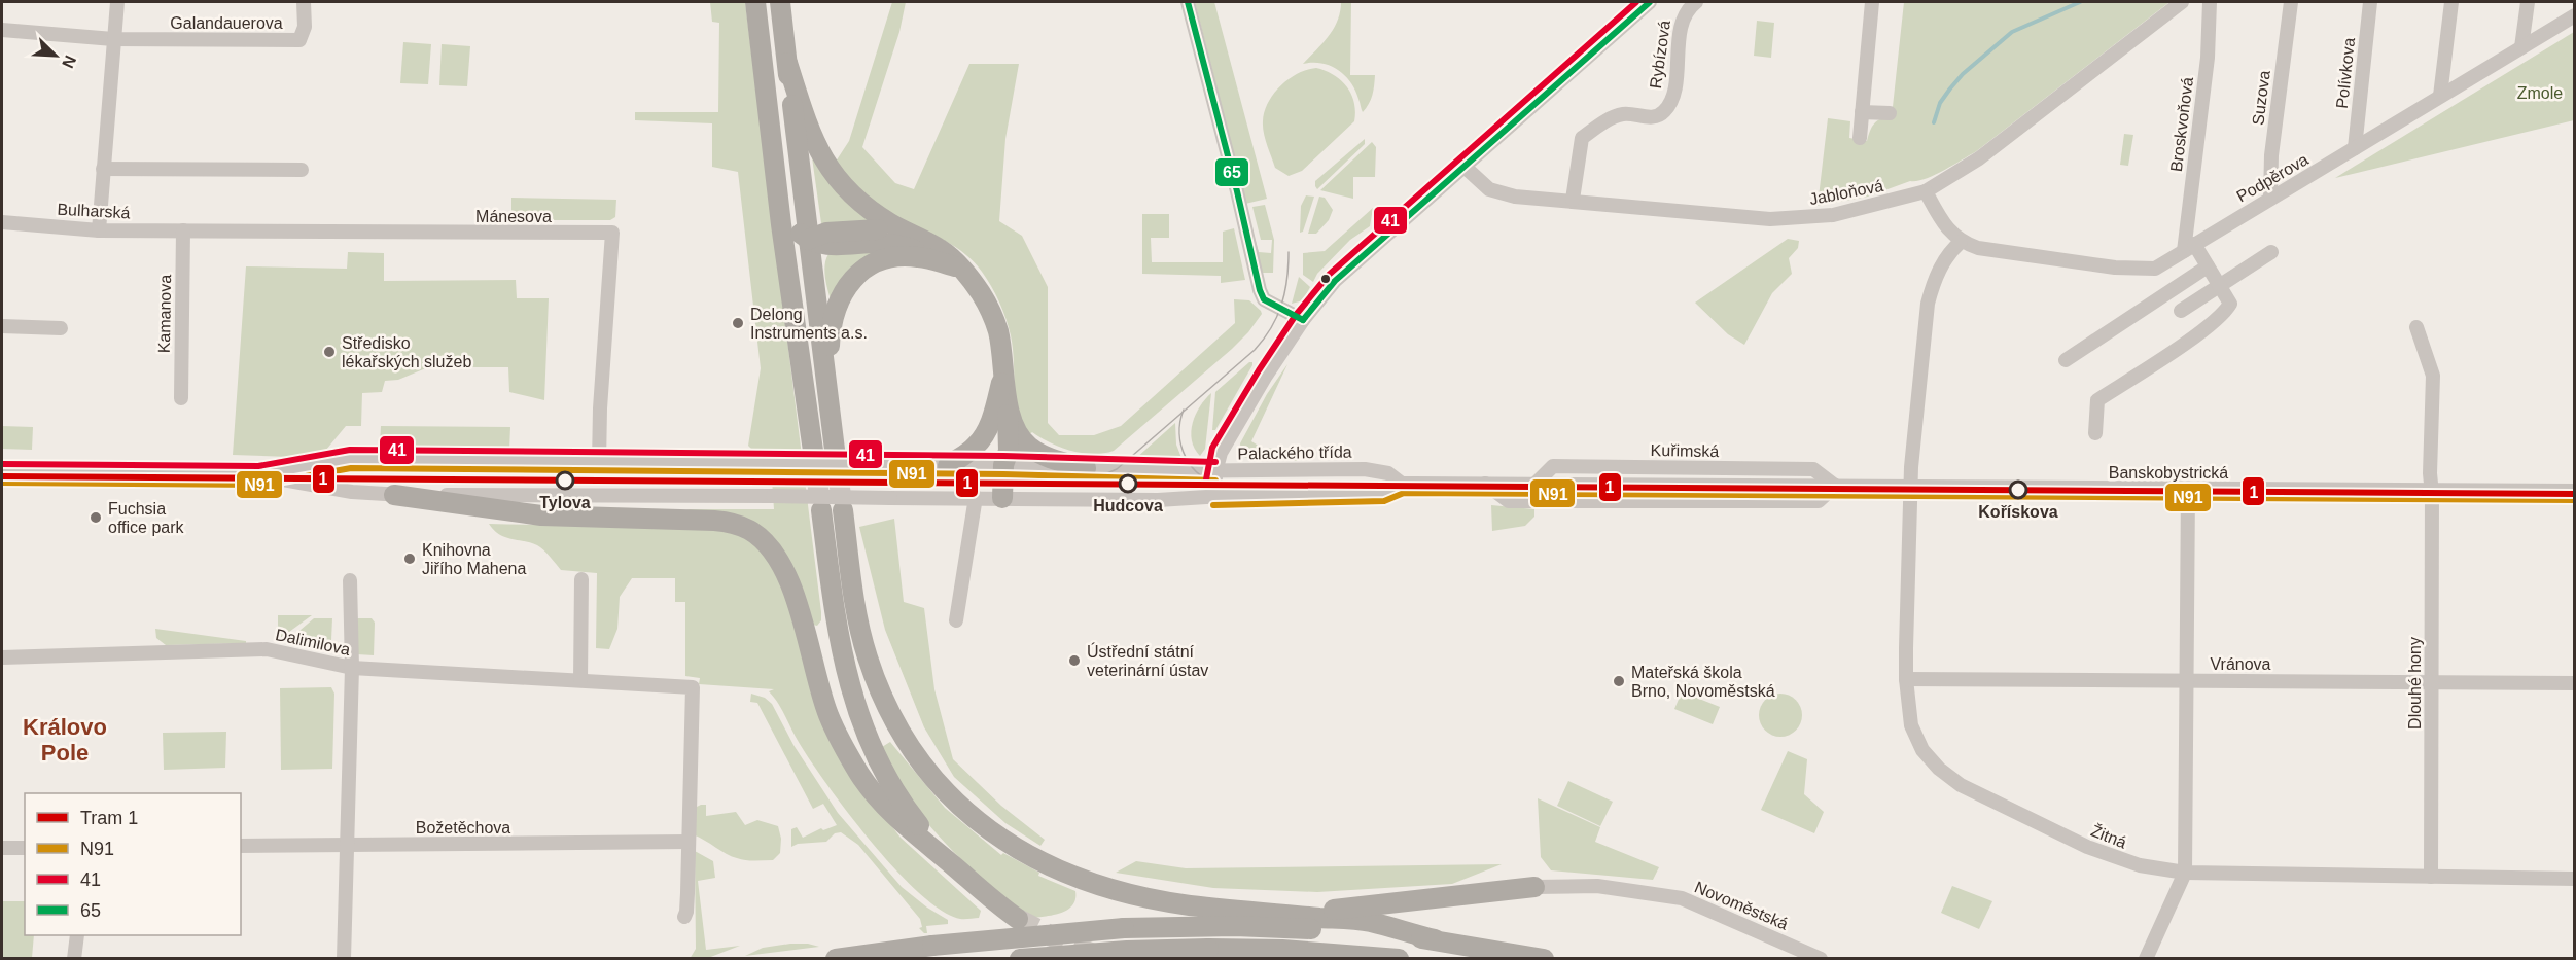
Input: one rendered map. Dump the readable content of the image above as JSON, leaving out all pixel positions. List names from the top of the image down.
{
  "streets": {
    "street": [
      "Galandauerova",
      "Rybízová",
      "Polívkova",
      "Suzova",
      "Broskvoňová",
      "Podpěrova",
      "Jabloňová",
      "Bulharská",
      "Mánesova",
      "Kamanova",
      "Kuřimská",
      "Palackého třída",
      "Banskobystrická",
      "Dalimilova",
      "Vránova",
      "Dlouhé hony",
      "Božetěchova",
      "Žitná",
      "Novoměstská"
    ]
  },
  "crossings": [
    ["Rybízová", "Jabloňová"],
    ["Polívkova", "Podpěrova"],
    ["Suzova", "Podpěrova"],
    ["Broskvoňová", "Podpěrova"],
    ["Bulharská", "Mánesova"],
    ["Bulharská", "Kamanova"],
    ["Mánesova", "Kamanova"],
    ["Mánesova", "Palackého třída"],
    ["Kuřimská", "Palackého třída"],
    ["Kuřimská", "Banskobystrická"],
    ["Kuřimská", "Žitná"],
    ["Banskobystrická", "Dlouhé hony"],
    ["Banskobystrická", "Žitná"],
    ["Dalimilova", "Božetěchova"],
    ["Vránova", "Dlouhé hony"],
    ["Vránova", "Žitná"],
    ["Dlouhé hony", "Žitná"]
  ],
  "districts": ["Královo Pole"],
  "parks": ["Zmole"],
  "places": [
    "Delong Instruments a.s.",
    "Středisko lékařských služeb",
    "Tylova",
    "Hudcova",
    "Kořískova",
    "Fuchsia office park",
    "Knihovna Jiřího Mahena",
    "Ústřední státní veterinární ústav",
    "Mateřská škola Brno, Novoměstská"
  ],
  "lines": [
    "transit line 41",
    "transit line 65",
    "transit line N91",
    "tram line 1"
  ],
  "legend": [
    "Tram 1",
    "N91",
    "41",
    "65"
  ],
  "north": "bottom right"
}
